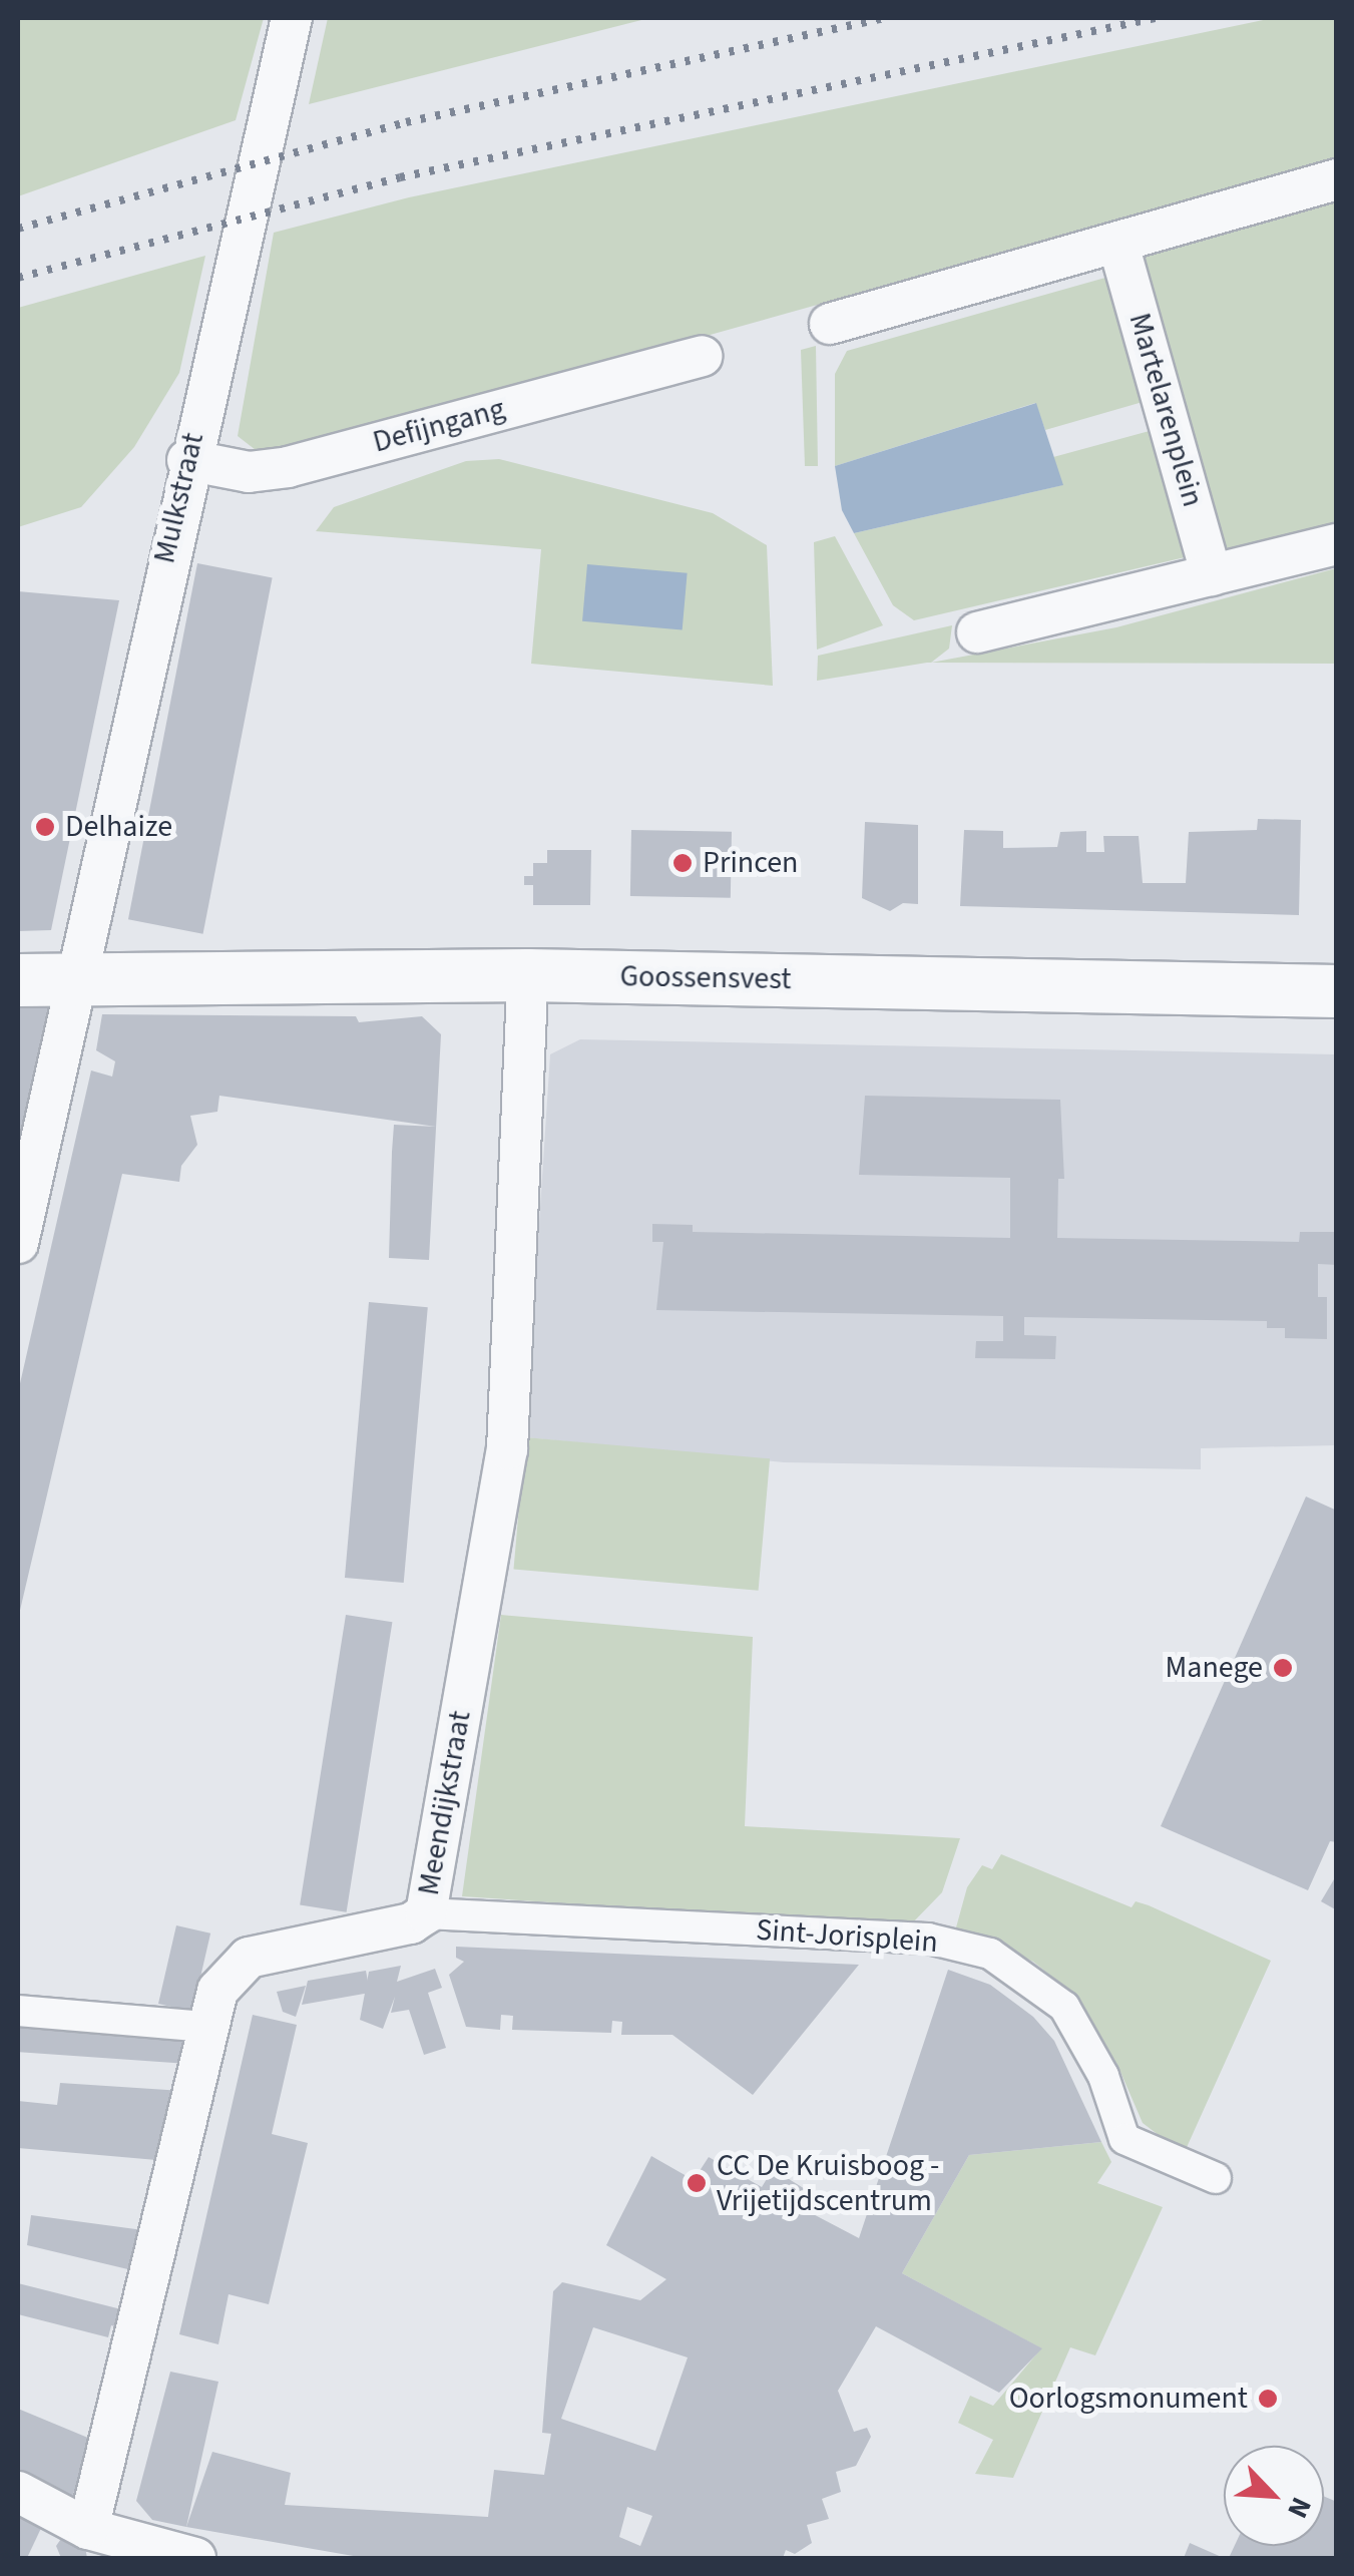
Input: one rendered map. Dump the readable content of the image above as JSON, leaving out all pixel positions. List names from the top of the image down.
{
  "streets": {
    "street": [
      "Martelarenplein",
      "Defijngang",
      "Mulkstraat",
      "Goossensvest",
      "Meendijkstraat",
      "Sint-Jorisplein"
    ]
  },
  "crossings": [
    ["Defijngang", "Mulkstraat"],
    ["Mulkstraat", "Goossensvest"],
    ["Goossensvest", "Meendijkstraat"],
    ["Meendijkstraat", "Sint-Jorisplein"]
  ],
  "places": [
    "Delhaize",
    "Princen",
    "Manege",
    "CC De Kruisboog - Vrijetijdscentrum",
    "Oorlogsmonument"
  ],
  "north": "bottom right"
}
